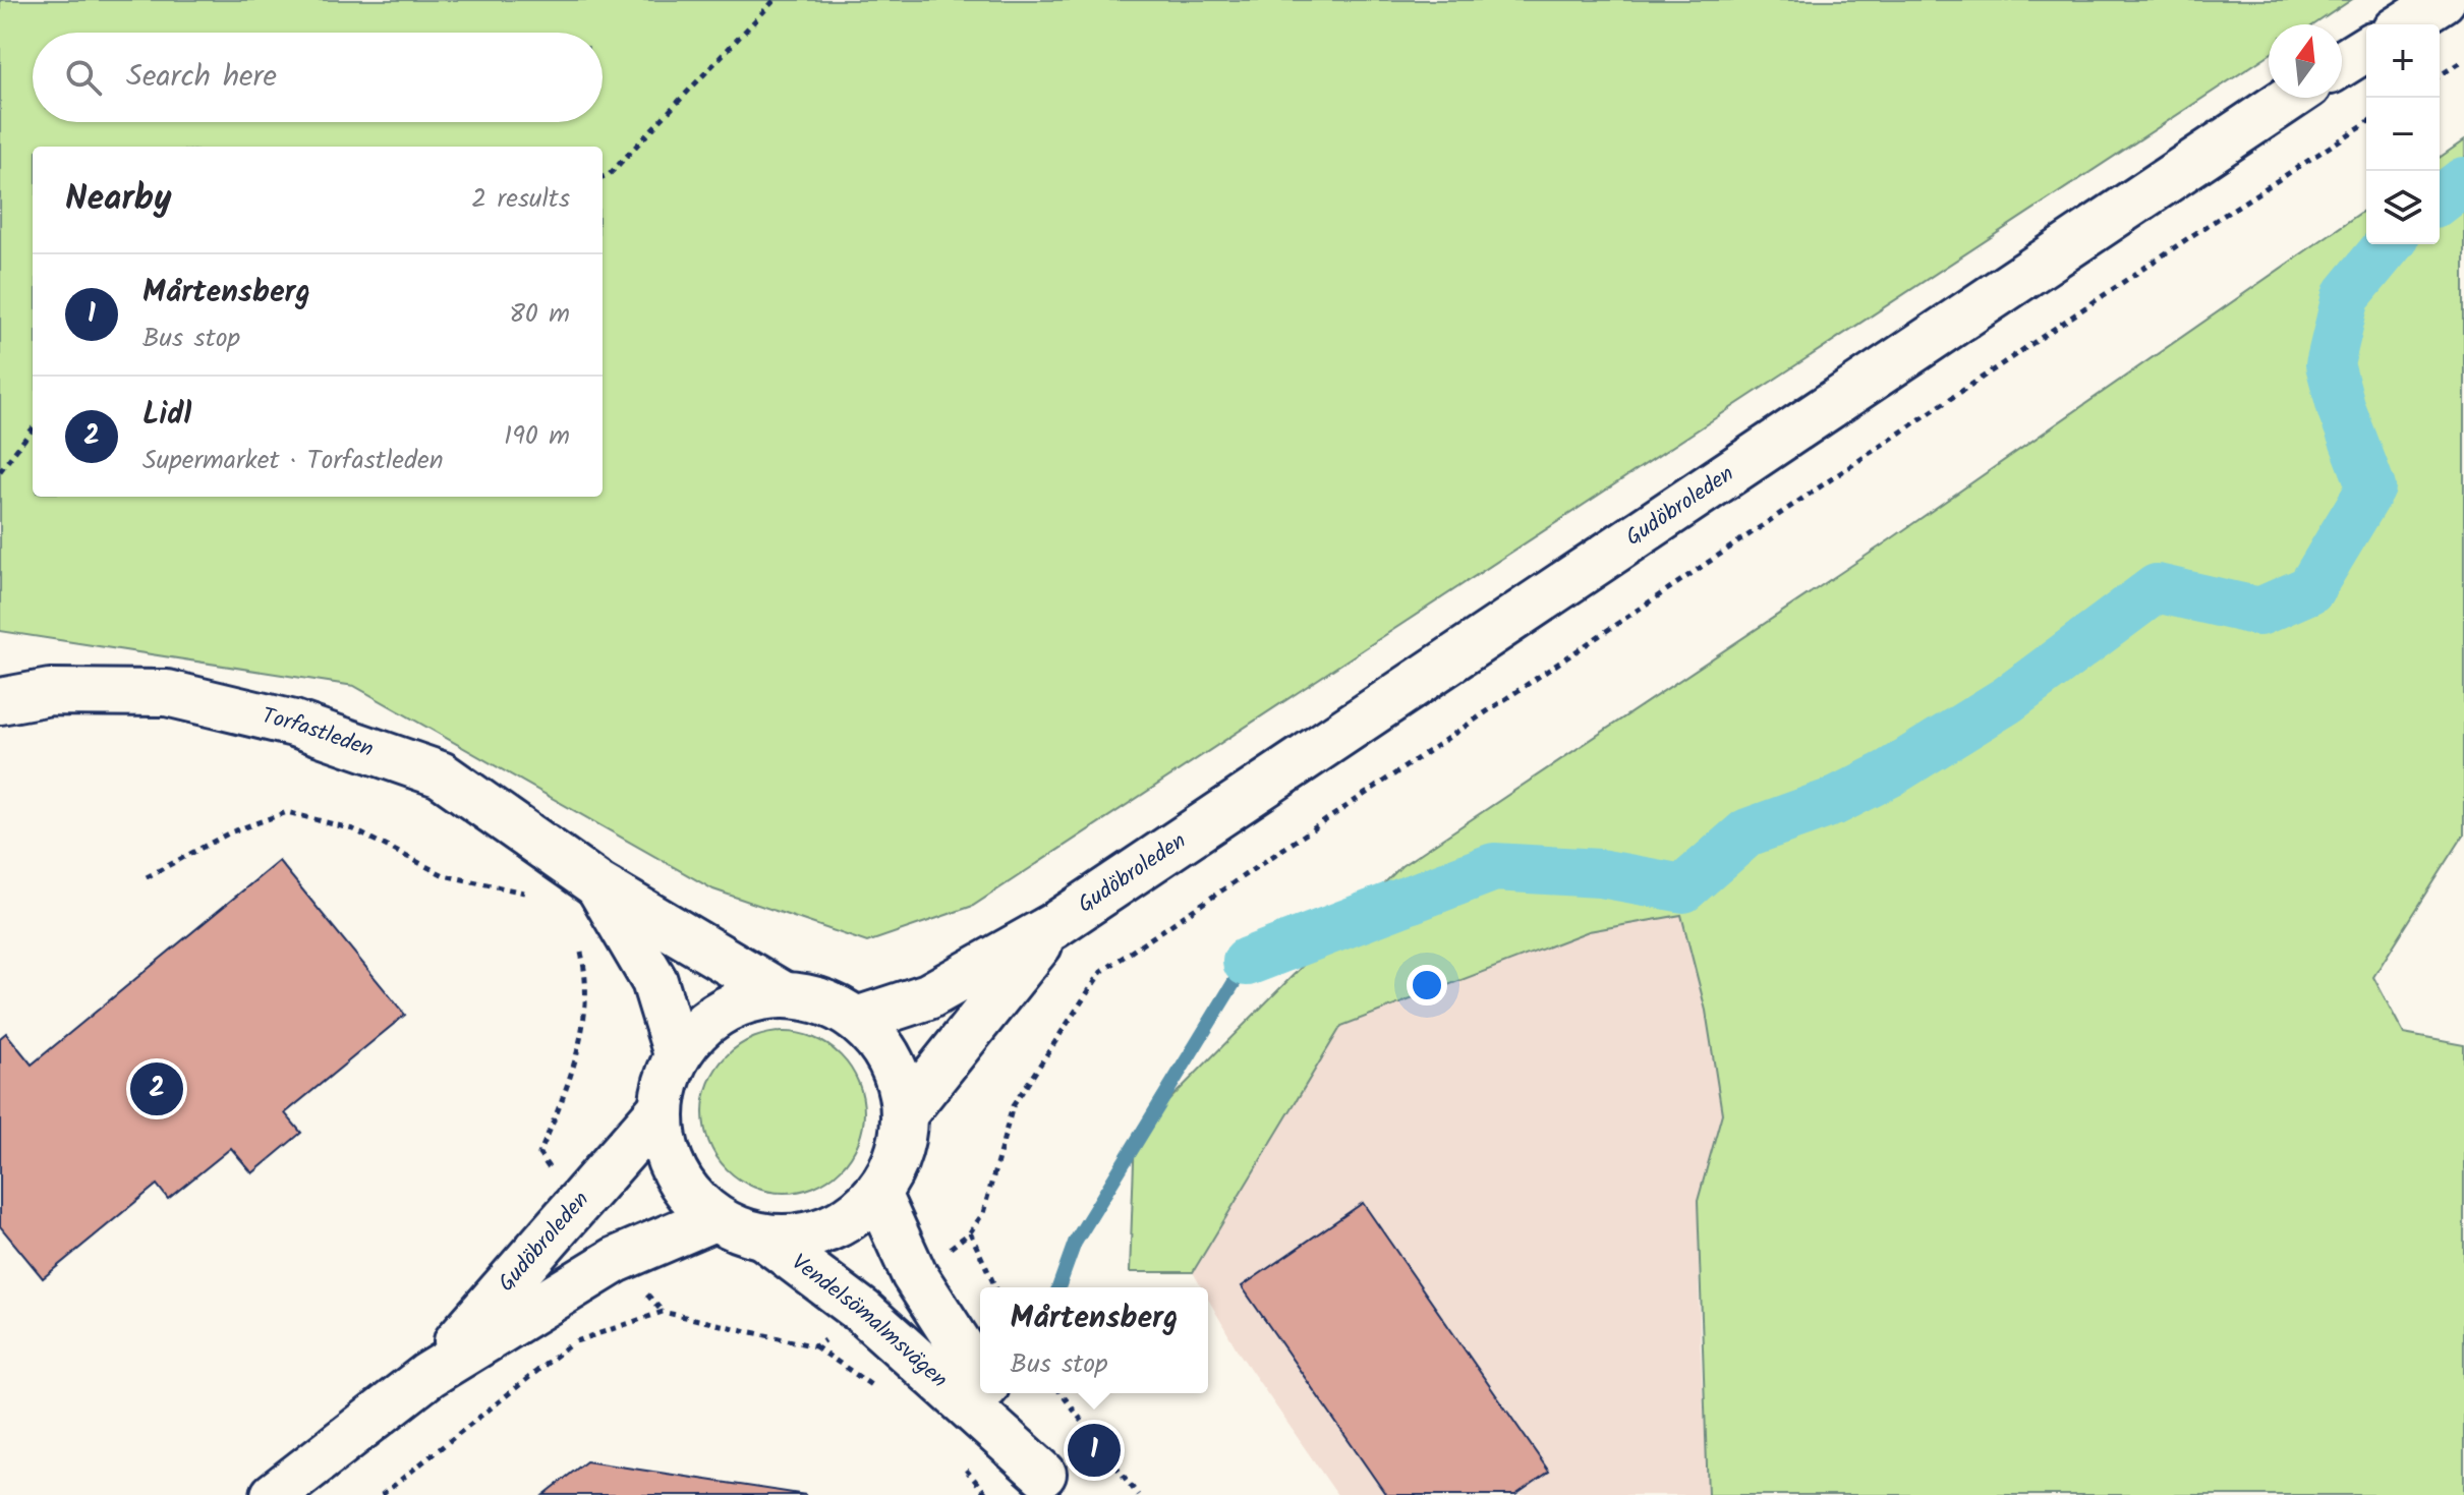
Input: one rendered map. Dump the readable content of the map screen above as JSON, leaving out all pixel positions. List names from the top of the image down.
{
  "streets": {
    "main road": ["Gudöbroleden", "Torfastleden", "Vendelsömalmsvägen"]
  },
  "crossings": [
    ["Gudöbroleden", "Torfastleden"],
    ["Gudöbroleden", "Vendelsömalmsvägen"],
    ["Torfastleden", "Vendelsömalmsvägen"]
  ],
  "north": "top",
  "page": {
    "map_buttons": ["+", "−"],
    "search": "Search here",
    "heading": ["Nearby", "2 results"],
    "list": [
      {
        "mark": "1",
        "name": "Mårtensberg",
        "note": "Bus stop",
        "value": "80 m"
      },
      {
        "mark": "2",
        "name": "Lidl",
        "note": "Supermarket · Torfastleden",
        "value": "190 m"
      }
    ],
    "pins": ["2", "1"],
    "popup": ["Mårtensberg", "Bus stop"]
  }
}
